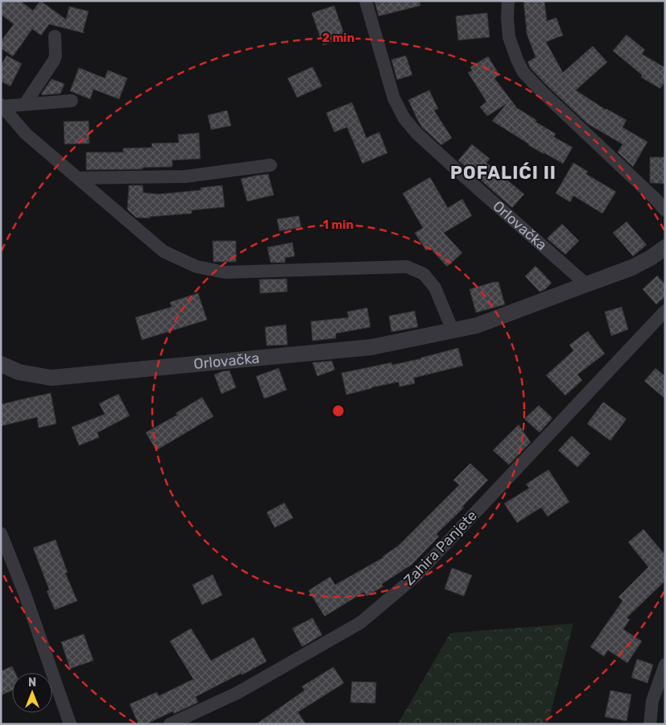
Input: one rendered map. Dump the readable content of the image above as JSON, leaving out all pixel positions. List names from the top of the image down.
{
  "streets": {
    "street": ["Orlovačka", "Zahira Panjete"]
  },
  "districts": ["POFALIĆI II"],
  "north": "top",
  "rings": ["2 min", "1 min"]
}
